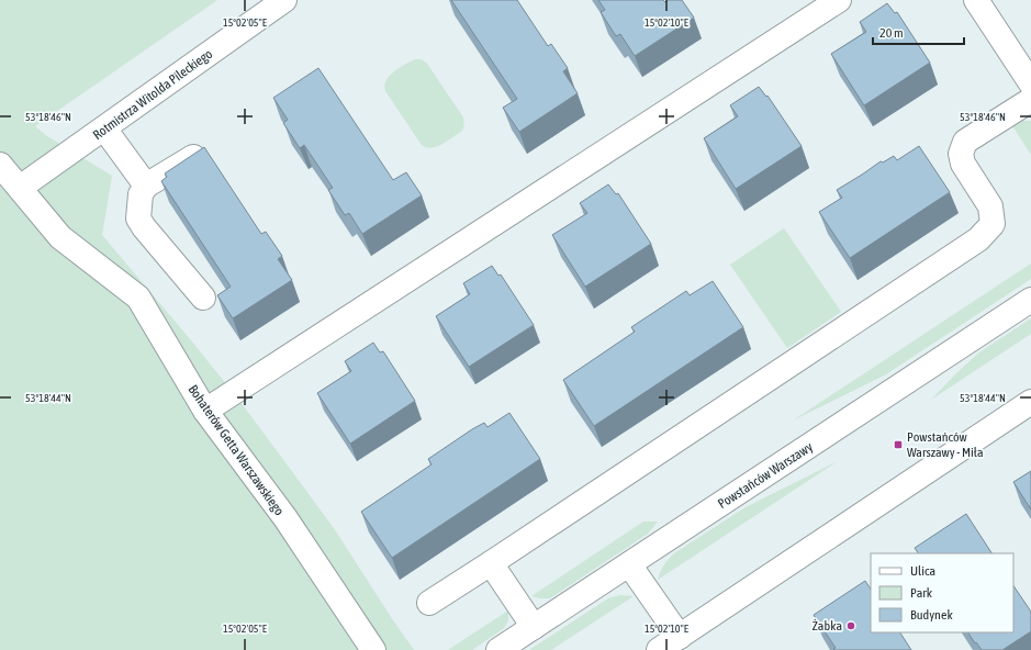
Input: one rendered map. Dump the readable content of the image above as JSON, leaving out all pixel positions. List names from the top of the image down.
{
  "streets": {
    "street": ["Rotmistrza Witolda Pileckiego", "Bohaterów Getta Warszawskiego", "Powstańców Warszawy"]
  },
  "crossings": [
    ["Rotmistrza Witolda Pileckiego", "Bohaterów Getta Warszawskiego"]
  ],
  "places": {
    "transit": ["Powstańców Warszawy - Miła"],
    "other": ["Żabka"]
  },
  "legend": ["Ulica", "Park", "Budynek"],
  "scale_bar": "20 m",
  "coordinates": [
    "15°02'05\"E",
    "15°02'10\"E",
    "53°18'46\"N",
    "53°18'44\"N"
  ]
}
